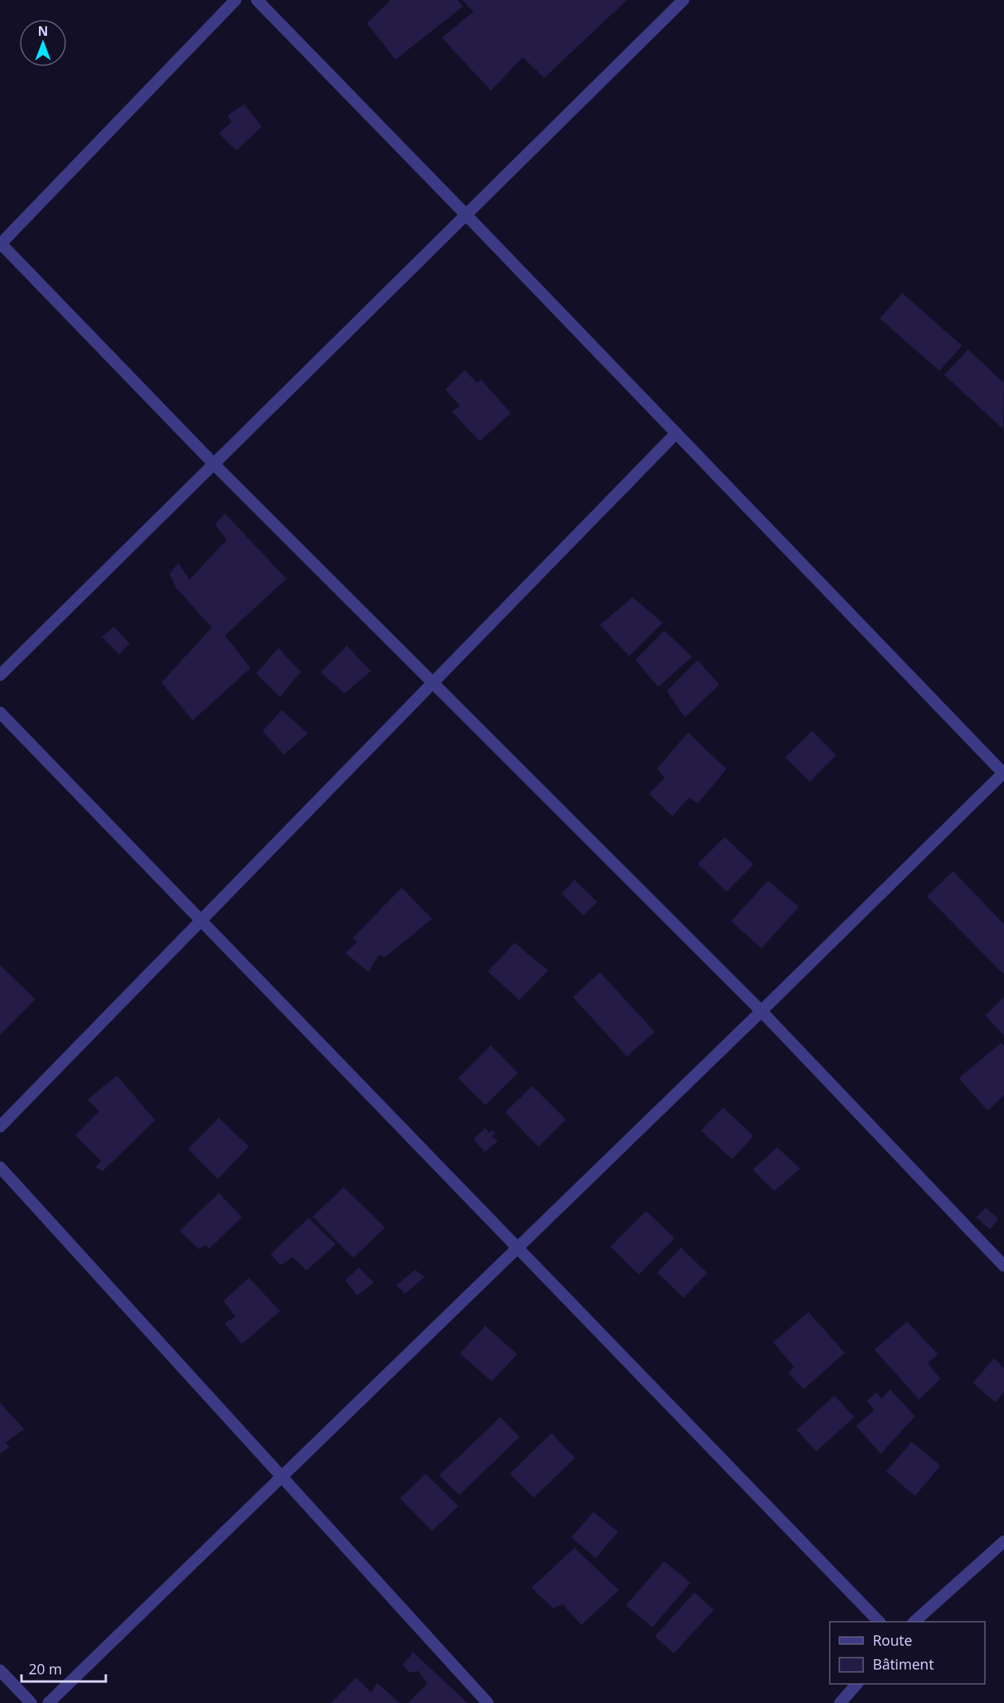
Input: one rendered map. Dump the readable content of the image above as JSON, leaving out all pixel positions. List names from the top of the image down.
{
  "legend": ["Route", "Bâtiment"],
  "scale_bar": "20 m",
  "north": "top"
}
